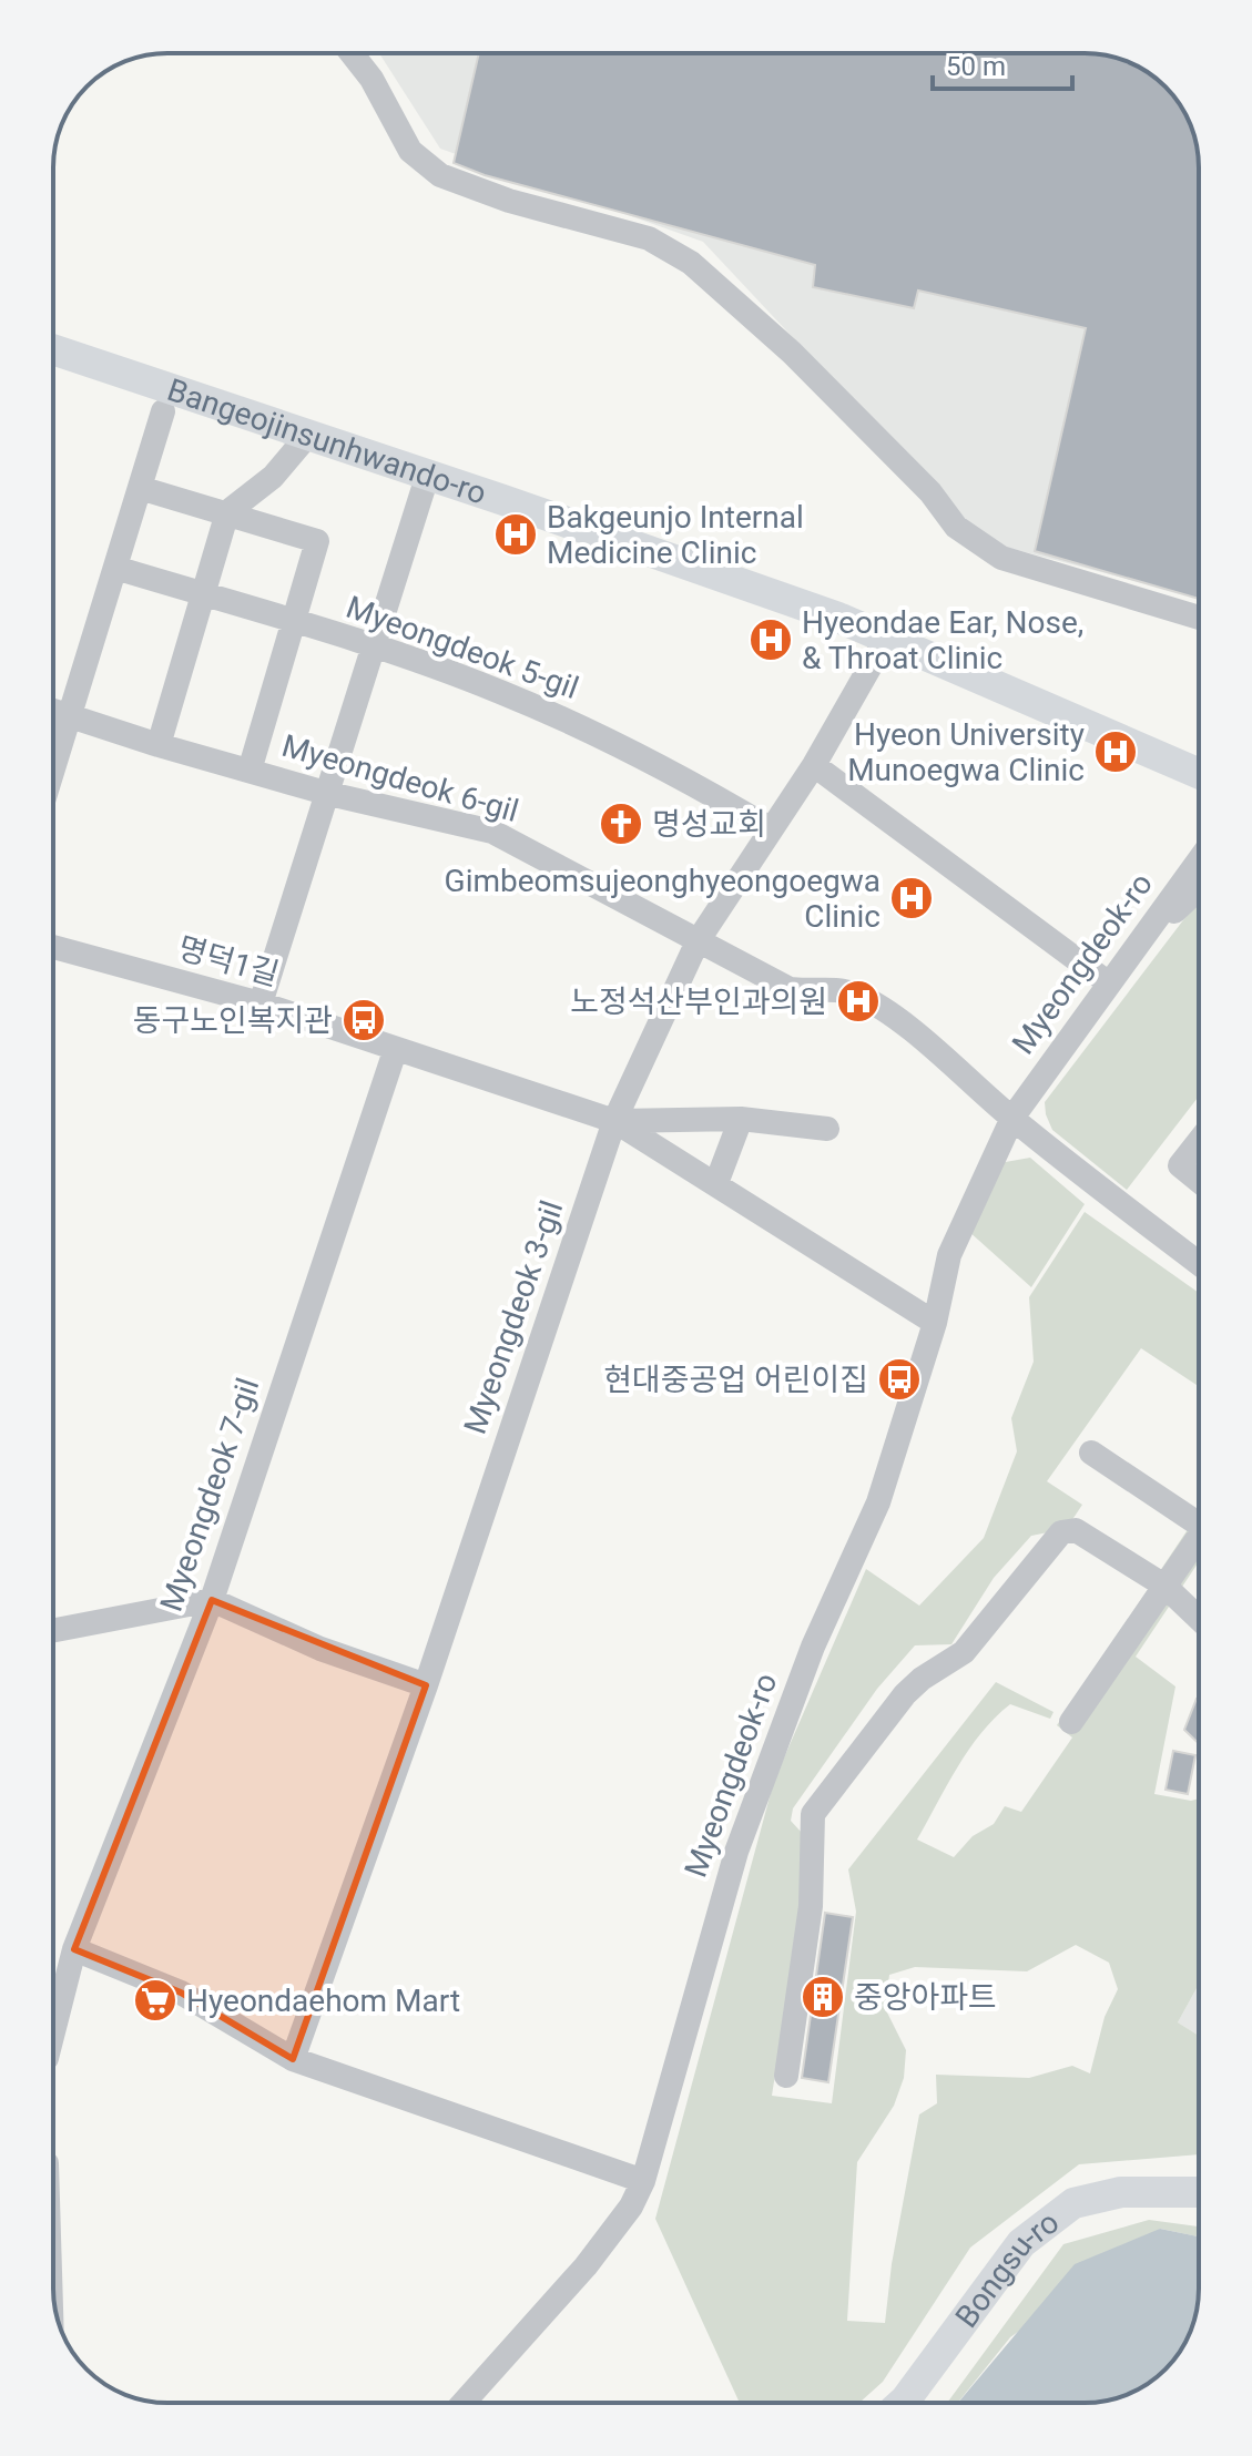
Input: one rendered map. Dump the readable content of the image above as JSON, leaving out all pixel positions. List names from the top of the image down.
{
  "streets": {
    "main road": ["Bangeojinsunhwando-ro", "Bongsu-ro"],
    "street": [
      "Myeongdeok 5-gil",
      "Myeongdeok 6-gil",
      "명덕1길",
      "Myeongdeok-ro",
      "Myeongdeok 3-gil",
      "Myeongdeok 7-gil"
    ]
  },
  "crossings": [
    ["Bangeojinsunhwando-ro", "Myeongdeok 3-gil"],
    ["Myeongdeok 5-gil", "Myeongdeok 3-gil"],
    ["Myeongdeok 6-gil", "Myeongdeok-ro"],
    ["Myeongdeok 6-gil", "Myeongdeok 3-gil"],
    ["명덕1길", "Myeongdeok 7-gil"]
  ],
  "places": {
    "hospital": [
      "Bakgeunjo Internal Medicine Clinic",
      "Hyeondae Ear, Nose, & Throat Clinic",
      "Hyeon University Munoegwa Clinic",
      "Gimbeomsujeonghyeongoegwa Clinic",
      "노정석산부인과의원"
    ],
    "church": ["명성교회"],
    "bus stop": ["동구노인복지관", "현대중공업 어린이집"],
    "building": ["중앙아파트"],
    "supermarket": ["Hyeondaehom Mart"]
  },
  "scale_bar": "50 m"
}
